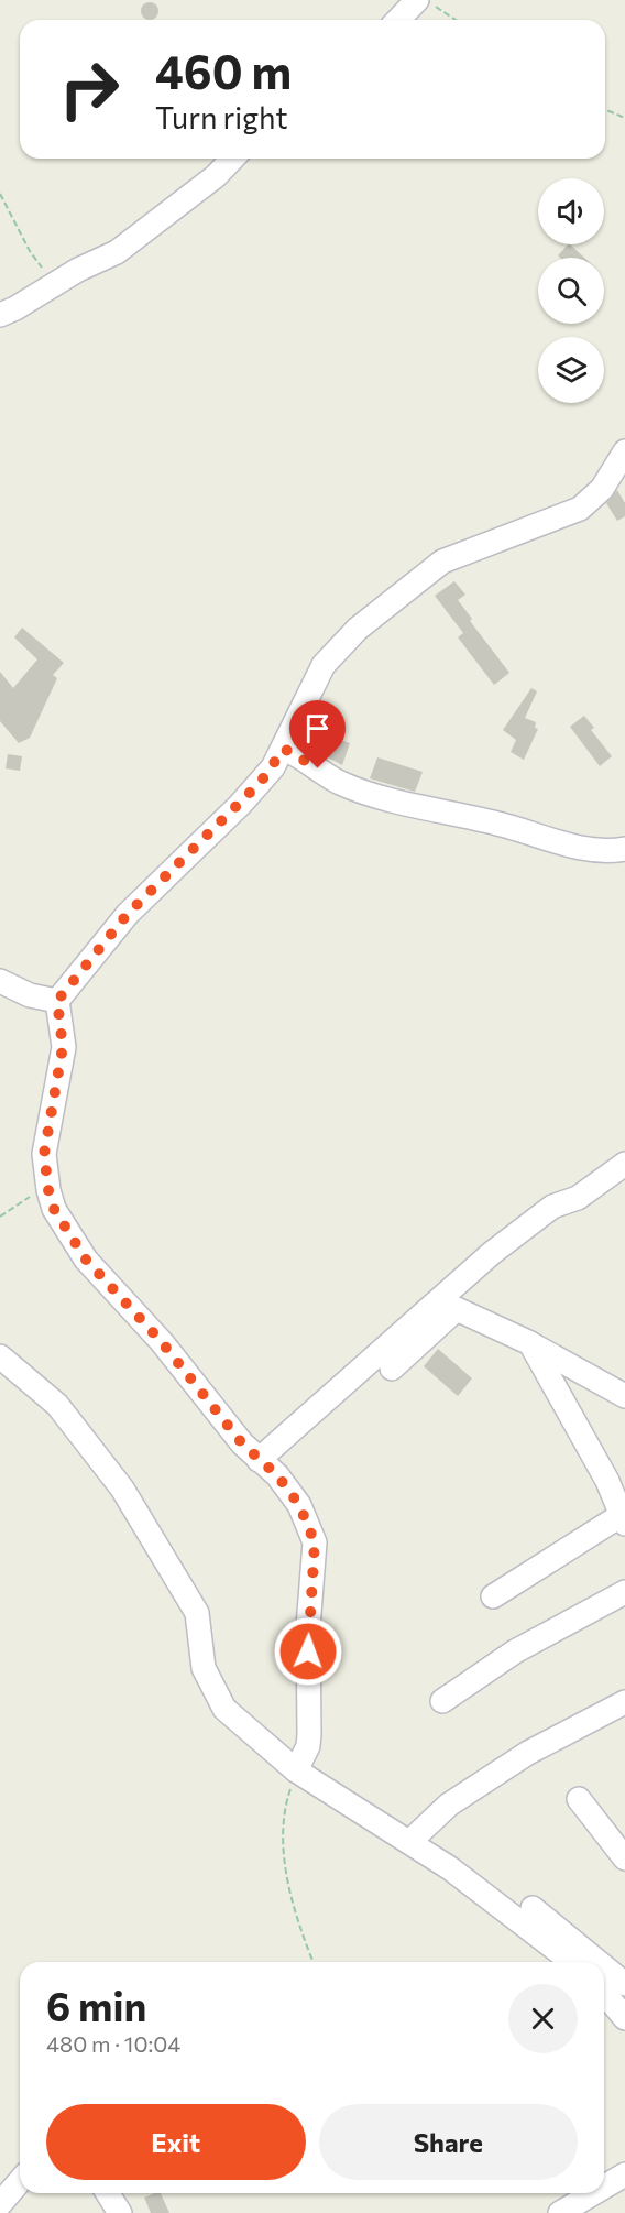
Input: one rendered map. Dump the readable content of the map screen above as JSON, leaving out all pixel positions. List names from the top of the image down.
{
  "page": {
    "turn": ["460 m", "Turn right"],
    "heading": ["6 min", "480 m · 10:04"],
    "buttons": ["Exit", "Share"]
  }
}
